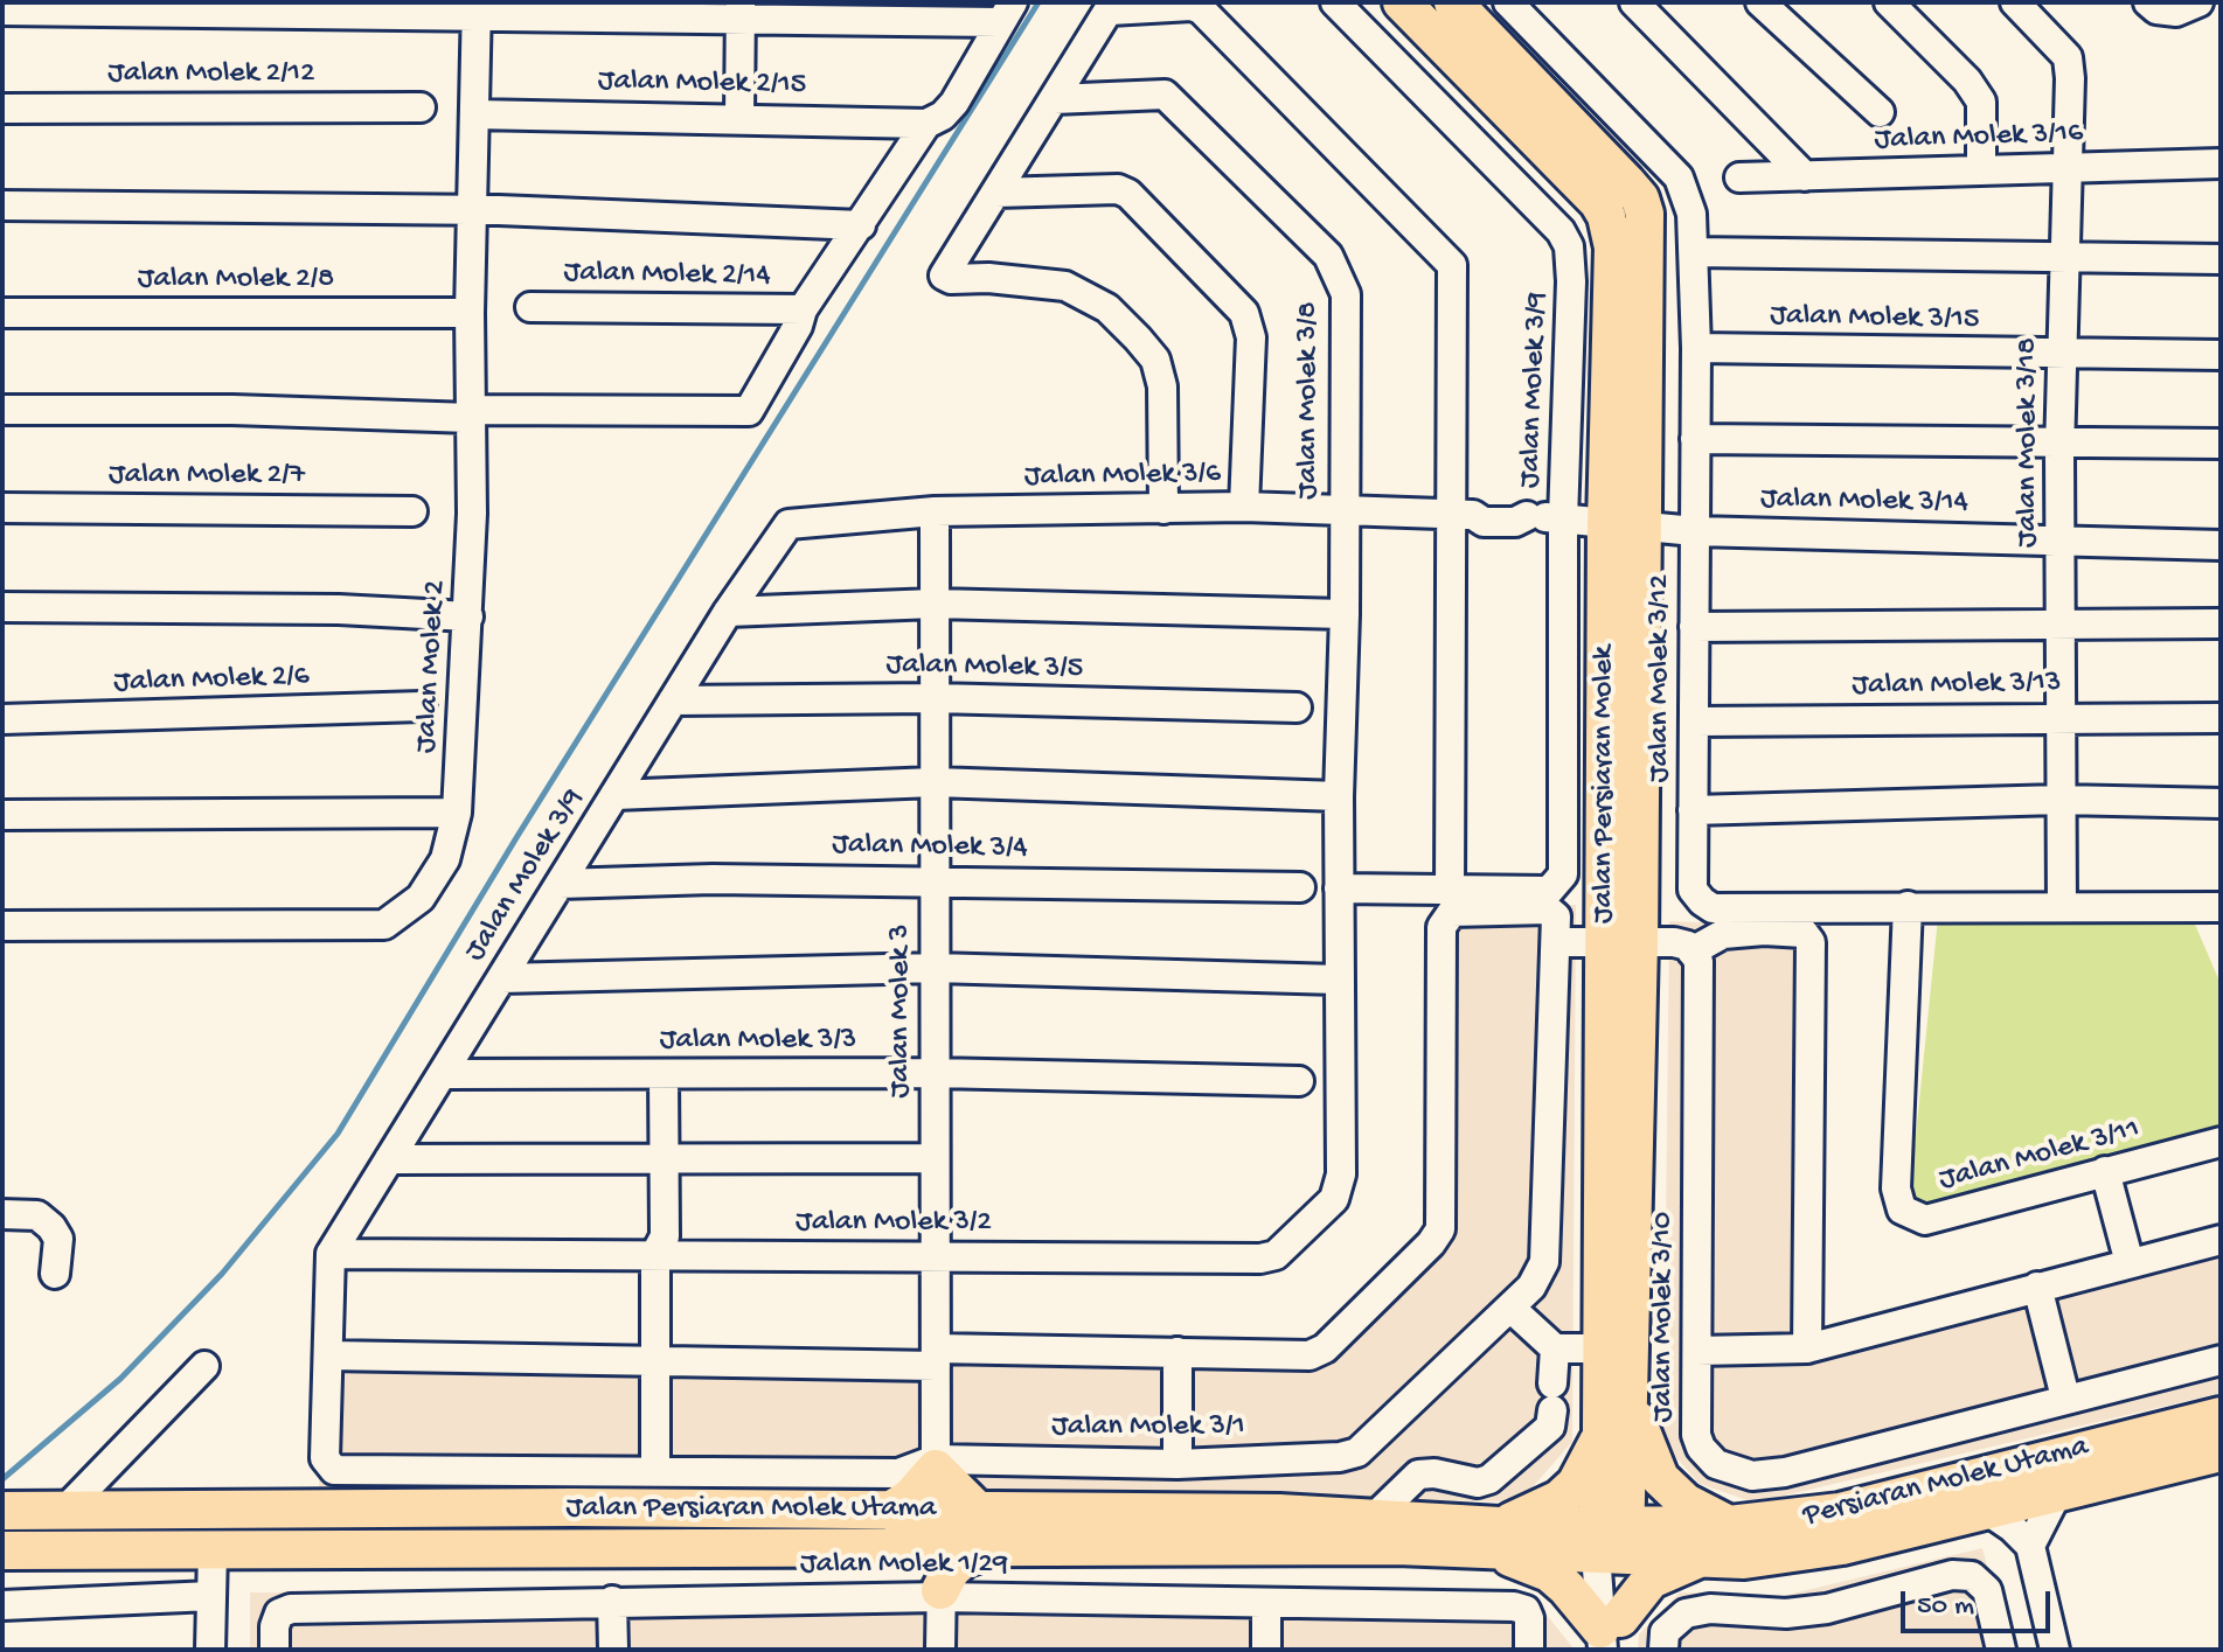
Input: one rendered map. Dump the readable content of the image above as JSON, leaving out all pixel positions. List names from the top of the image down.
{
  "streets": {
    "main road": ["Jalan Persiaran Molek", "Persiaran Molek Utama", "Jalan Persiaran Molek Utama"],
    "street": [
      "Jalan Molek 2/12",
      "Jalan Molek 2/15",
      "Jalan Molek 3/16",
      "Jalan Molek 2/14",
      "Jalan Molek 2/8",
      "Jalan Molek 3/15",
      "Jalan Molek 3/9",
      "Jalan Molek 3/8",
      "Jalan Molek 3/18",
      "Jalan Molek 2/7",
      "Jalan Molek 3/6",
      "Jalan Molek 3/14",
      "Jalan Molek 2",
      "Jalan Molek 3/5",
      "Jalan Molek 3/12",
      "Jalan Molek 2/6",
      "Jalan Molek 3/13",
      "Jalan Molek 3/4",
      "Jalan Molek 3",
      "Jalan Molek 3/3",
      "Jalan Molek 3/11",
      "Jalan Molek 3/2",
      "Jalan Molek 3/10",
      "Jalan Molek 3/1",
      "Jalan Molek 1/29"
    ]
  },
  "crossings": [
    ["Jalan Molek 2/15", "Jalan Molek 2"],
    ["Jalan Molek 3/16", "Jalan Molek 3/18"],
    ["Jalan Molek 2/8", "Jalan Molek 2"],
    ["Jalan Molek 3/15", "Jalan Molek 3/18"],
    ["Jalan Molek 3/15", "Jalan Molek 3/12"],
    ["Jalan Molek 3/9", "Jalan Molek 3/6"],
    ["Jalan Molek 3/9", "Jalan Molek 3/14"],
    ["Jalan Molek 3/9", "Jalan Molek 3/5"],
    ["Jalan Molek 3/9", "Jalan Molek 3/4"],
    ["Jalan Molek 3/9", "Jalan Molek 3/3"],
    ["Jalan Molek 3/9", "Jalan Molek 3/2"],
    ["Jalan Molek 3/8", "Jalan Molek 3/6"],
    ["Jalan Molek 3/8", "Jalan Molek 3/2"],
    ["Jalan Molek 3/18", "Jalan Molek 3/14"],
    ["Jalan Molek 3/18", "Jalan Molek 3/12"],
    ["Jalan Molek 3/18", "Jalan Molek 3/13"],
    ["Jalan Molek 3/6", "Jalan Molek 3/14"],
    ["Jalan Molek 3/6", "Jalan Molek 3"],
    ["Jalan Molek 3/14", "Jalan Molek 3/12"],
    ["Jalan Molek 3/14", "Jalan Persiaran Molek"],
    ["Jalan Molek 3/5", "Jalan Molek 3"],
    ["Jalan Molek 3/12", "Jalan Molek 3/13"],
    ["Jalan Molek 3/12", "Jalan Molek 3/11"],
    ["Jalan Persiaran Molek", "Persiaran Molek Utama"],
    ["Jalan Molek 3/4", "Jalan Molek 3"],
    ["Jalan Molek 3", "Jalan Molek 3/3"],
    ["Jalan Molek 3", "Jalan Molek 3/2"],
    ["Jalan Molek 3", "Jalan Molek 3/1"],
    ["Jalan Molek 3", "Jalan Persiaran Molek Utama"],
    ["Persiaran Molek Utama", "Jalan Persiaran Molek Utama"]
  ],
  "scale_bar": "50 m"
}
